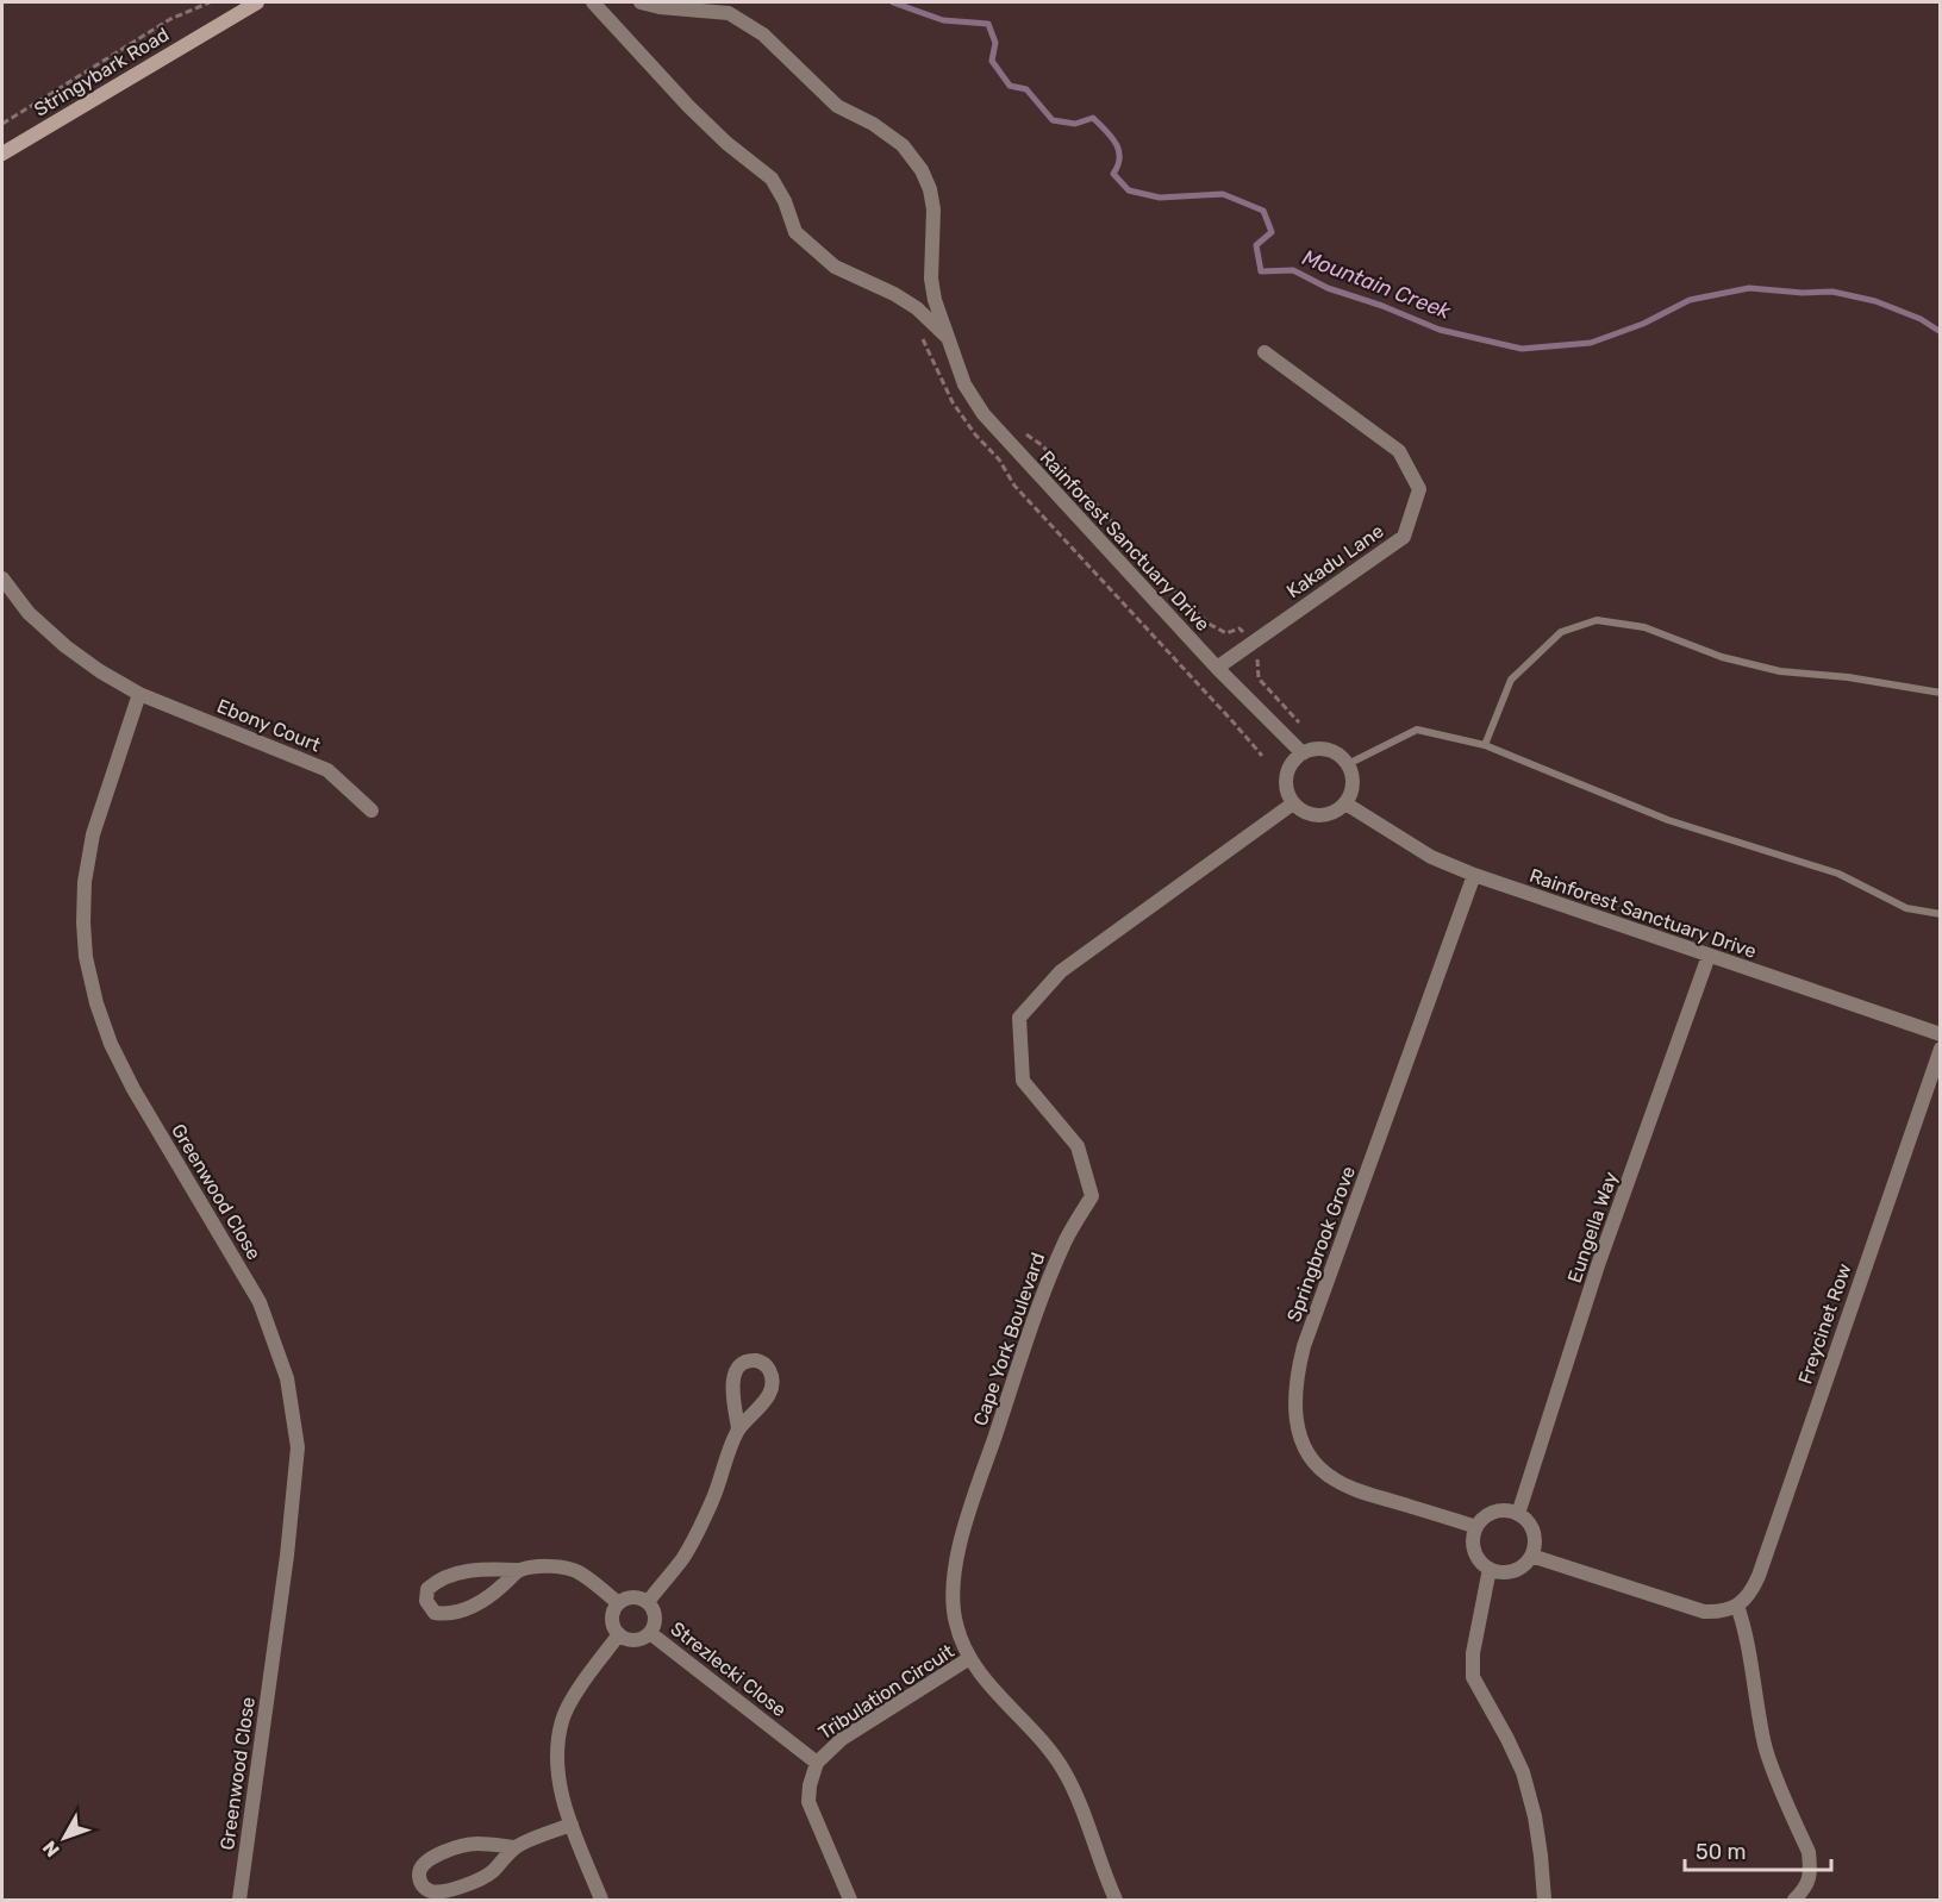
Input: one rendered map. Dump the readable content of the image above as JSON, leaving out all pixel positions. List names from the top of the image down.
{
  "streets": {
    "street": [
      "Stringybark Road",
      "Rainforest Sanctuary Drive",
      "Kakadu Lane",
      "Ebony Court",
      "Greenwood Close",
      "Eungella Way",
      "Springbrook Grove",
      "Freycinet Row",
      "Cape York Boulevard",
      "Strezlecki Close",
      "Tribulation Circuit"
    ]
  },
  "crossings": [
    ["Rainforest Sanctuary Drive", "Kakadu Lane"],
    ["Rainforest Sanctuary Drive", "Eungella Way"],
    ["Rainforest Sanctuary Drive", "Springbrook Grove"],
    ["Rainforest Sanctuary Drive", "Cape York Boulevard"],
    ["Ebony Court", "Greenwood Close"],
    ["Eungella Way", "Springbrook Grove"],
    ["Cape York Boulevard", "Tribulation Circuit"],
    ["Strezlecki Close", "Tribulation Circuit"]
  ],
  "water": ["Mountain Creek"],
  "scale_bar": "50 m",
  "north": "bottom left"
}
